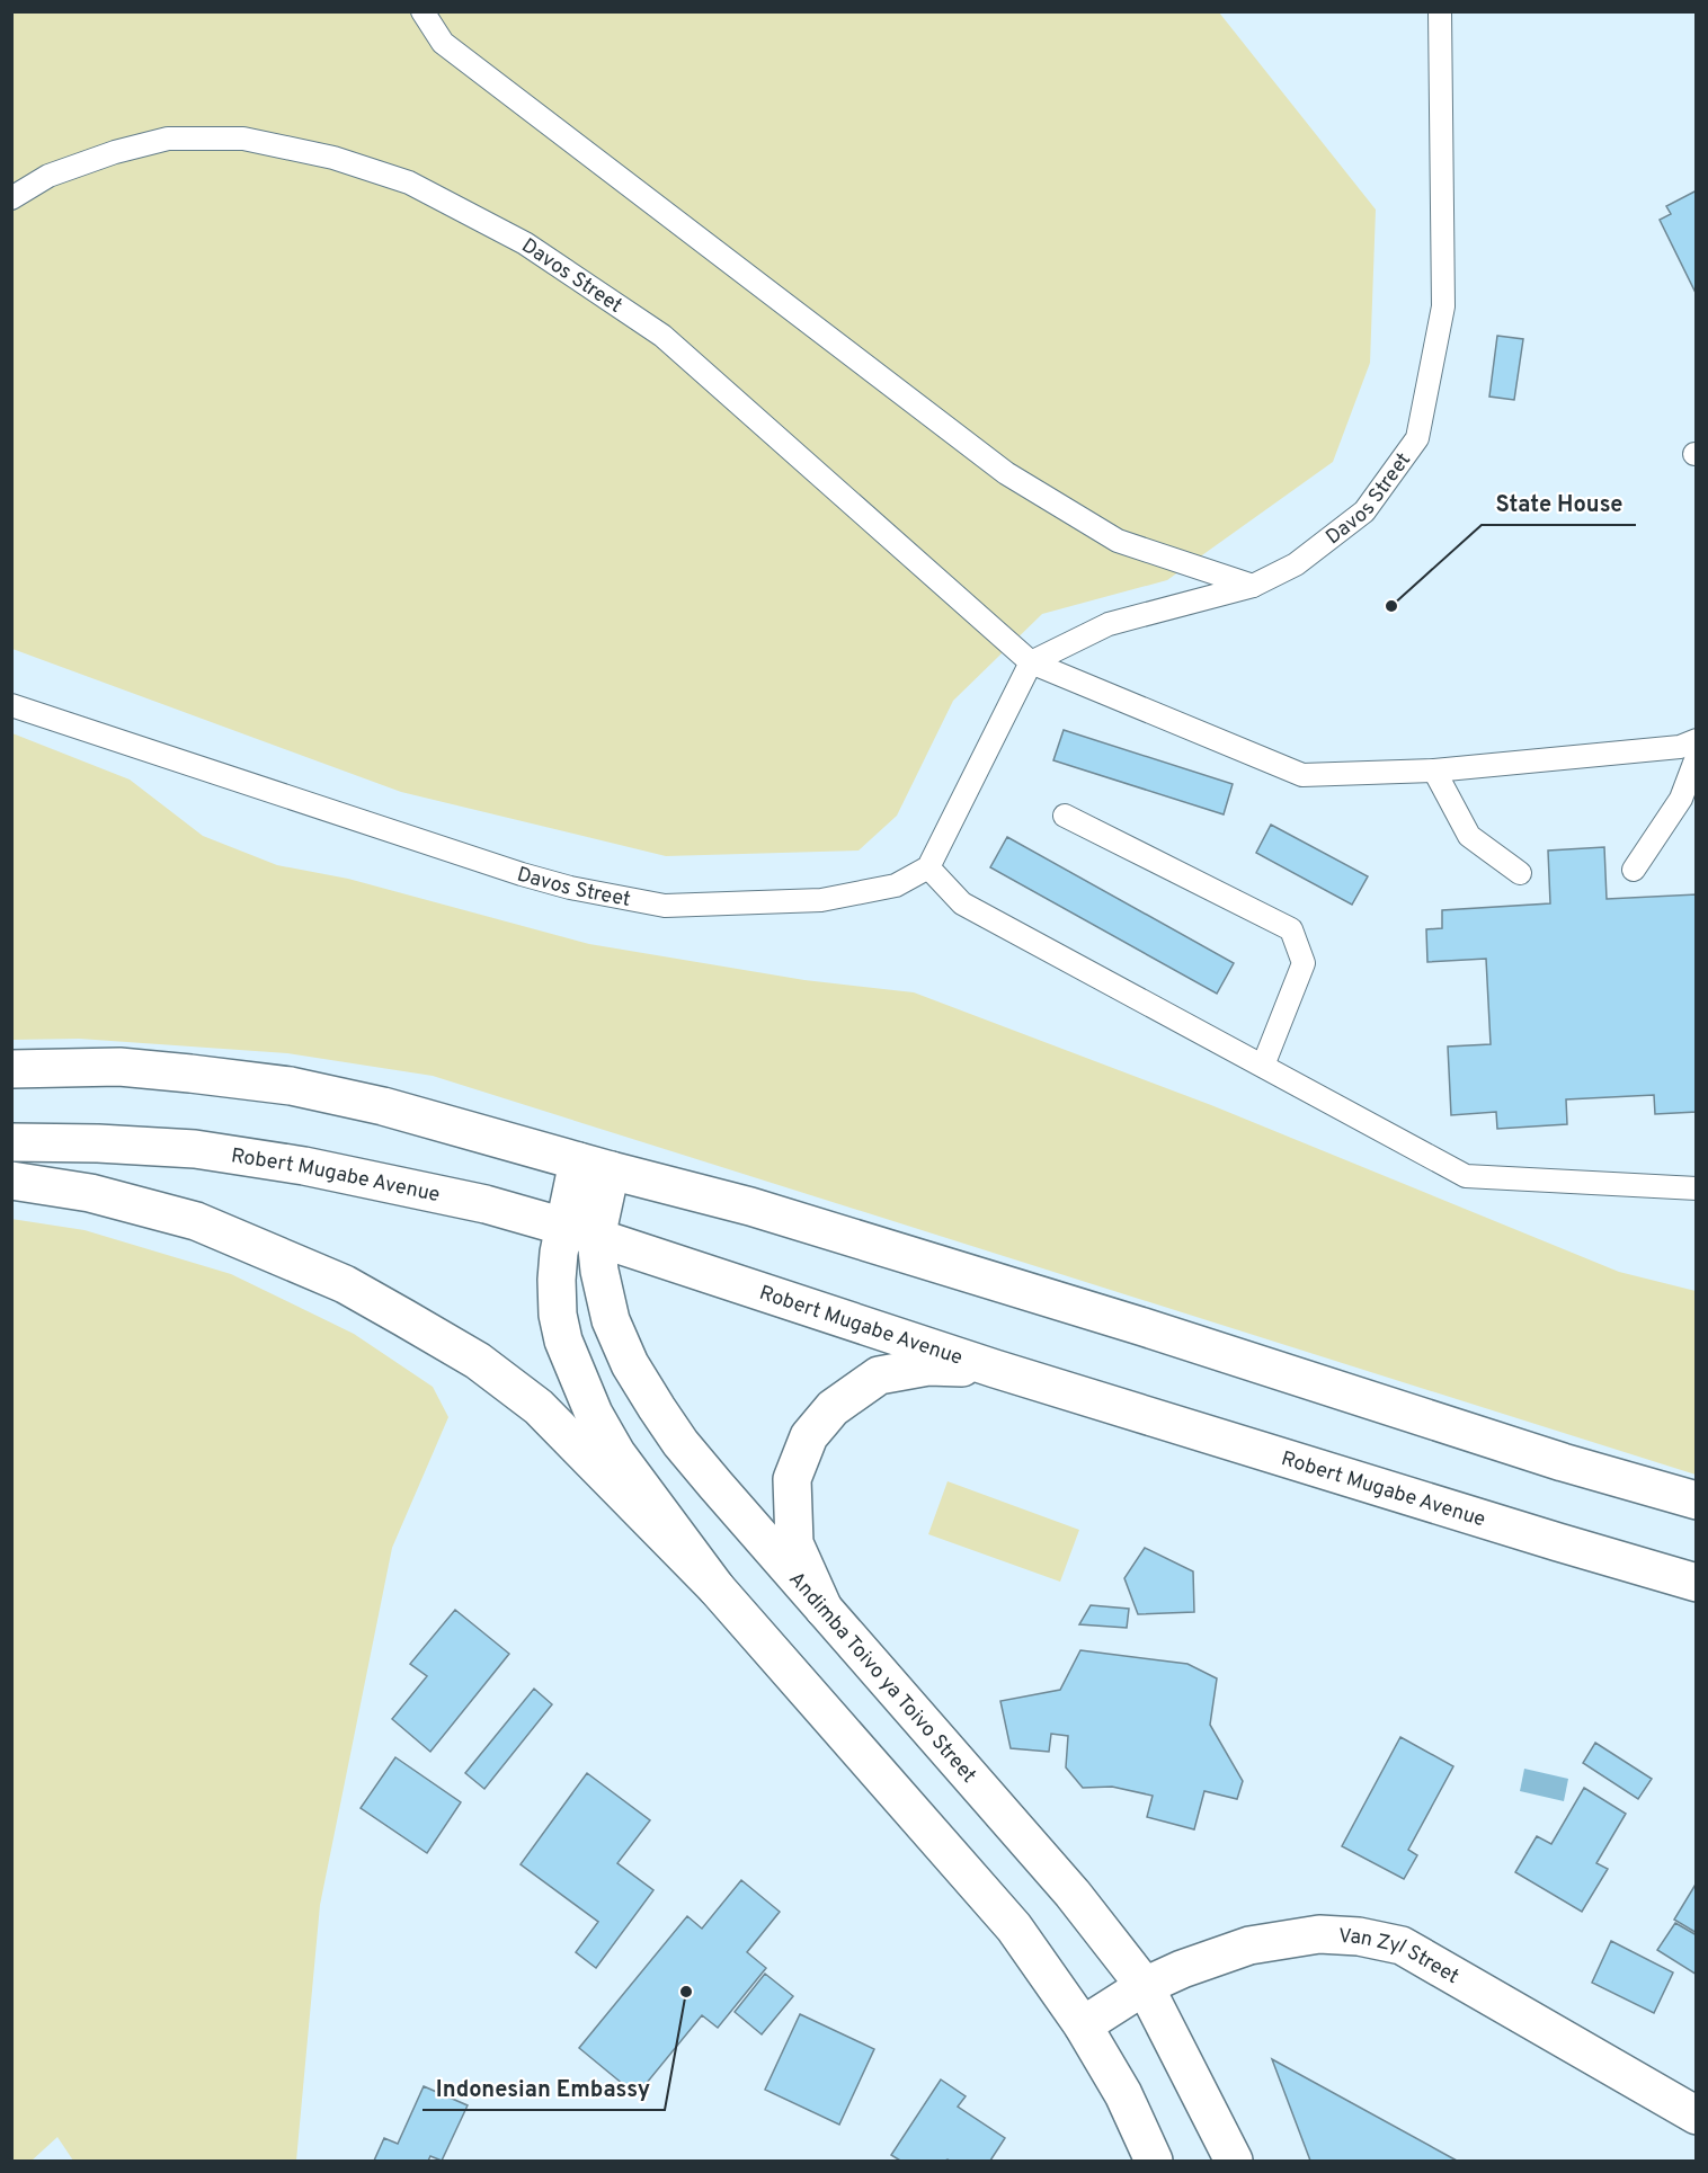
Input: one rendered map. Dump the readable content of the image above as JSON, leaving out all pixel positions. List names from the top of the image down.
{
  "streets": {
    "main road": ["Robert Mugabe Avenue", "Andimba Toivo ya Toivo Street", "Van Zyl Street"],
    "lane": ["Davos Street"]
  },
  "crossings": [
    ["Robert Mugabe Avenue", "Andimba Toivo ya Toivo Street"],
    ["Andimba Toivo ya Toivo Street", "Van Zyl Street"]
  ],
  "places": ["State House", "Indonesian Embassy"]
}
